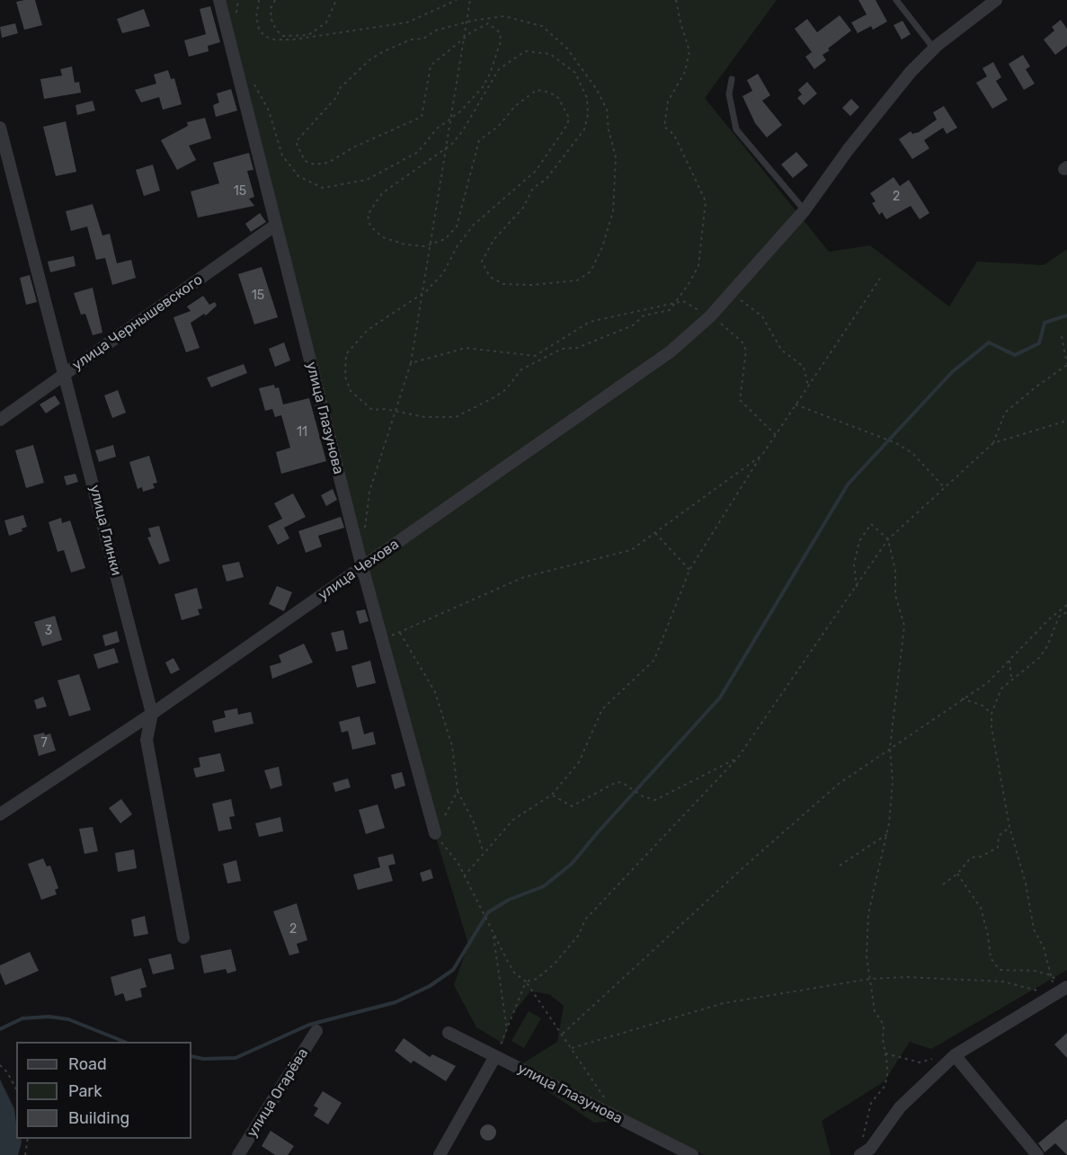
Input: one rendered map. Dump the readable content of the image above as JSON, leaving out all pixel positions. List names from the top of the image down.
{
  "streets": {
    "street": [
      "улица Чернышевского",
      "улица Глазунова",
      "улица Глинки",
      "улица Чехова",
      "улица Огарёва"
    ]
  },
  "crossings": [
    ["улица Чернышевского", "улица Глазунова"],
    ["улица Чернышевского", "улица Глинки"],
    ["улица Глазунова", "улица Чехова"],
    ["улица Глинки", "улица Чехова"]
  ],
  "house_numbers": [
    "15",
    "2",
    "15",
    "11",
    "3",
    "7",
    "2"
  ],
  "legend": ["Road", "Park", "Building"]
}
